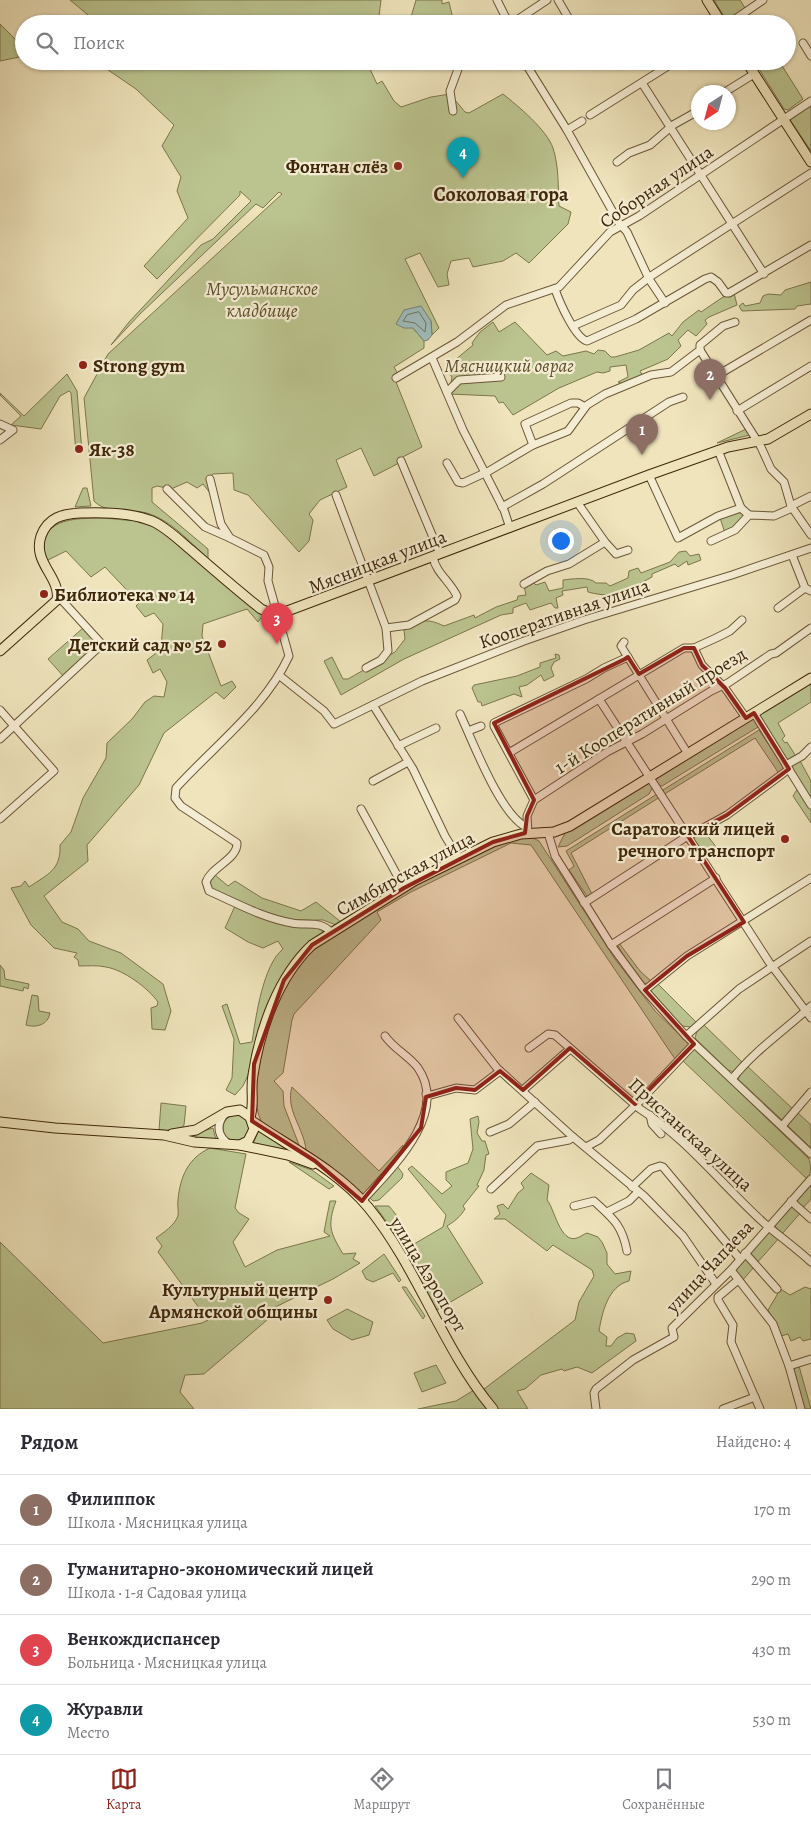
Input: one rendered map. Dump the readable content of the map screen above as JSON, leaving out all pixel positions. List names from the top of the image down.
{
  "streets": {
    "main road": ["Мясницкая улица", "Симбирская улица", "улица Аэропорт"],
    "street": [
      "Соборная улица",
      "Кооперативная улица",
      "1-й Кооперативный проезд",
      "Пристанская улица",
      "улица Чапаева"
    ]
  },
  "crossings": [
    ["Симбирская улица", "улица Аэропорт"],
    ["Пристанская улица", "улица Чапаева"]
  ],
  "districts": ["Соколовая гора"],
  "parks": ["Мусульманское кладбище", "Мясницкий овраг"],
  "places": [
    "Фонтан слёз",
    "Strong gym",
    "Як-38",
    "Библиотека № 14",
    "Детский сад № 52",
    "Саратовский лицей речного транспорт",
    "Культурный центр Армянской общины"
  ],
  "north": "bottom left",
  "page": {
    "search": "Поиск",
    "pins": [
      "4",
      "2",
      "1",
      "3"
    ],
    "heading": ["Рядом", "Найдено: 4"],
    "list": [
      {
        "mark": "1",
        "name": "Филиппок",
        "note": "Школа · Мясницкая улица",
        "value": "170 m"
      },
      {
        "mark": "2",
        "name": "Гуманитарно-экономический лицей",
        "note": "Школа · 1-я Садовая улица",
        "value": "290 m"
      },
      {
        "mark": "3",
        "name": "Венкождиспансер",
        "note": "Больница · Мясницкая улица",
        "value": "430 m"
      },
      {
        "mark": "4",
        "name": "Журавли",
        "note": "Место",
        "value": "530 m"
      }
    ],
    "nav": ["Карта", "Маршрут", "Сохранённые"]
  }
}
